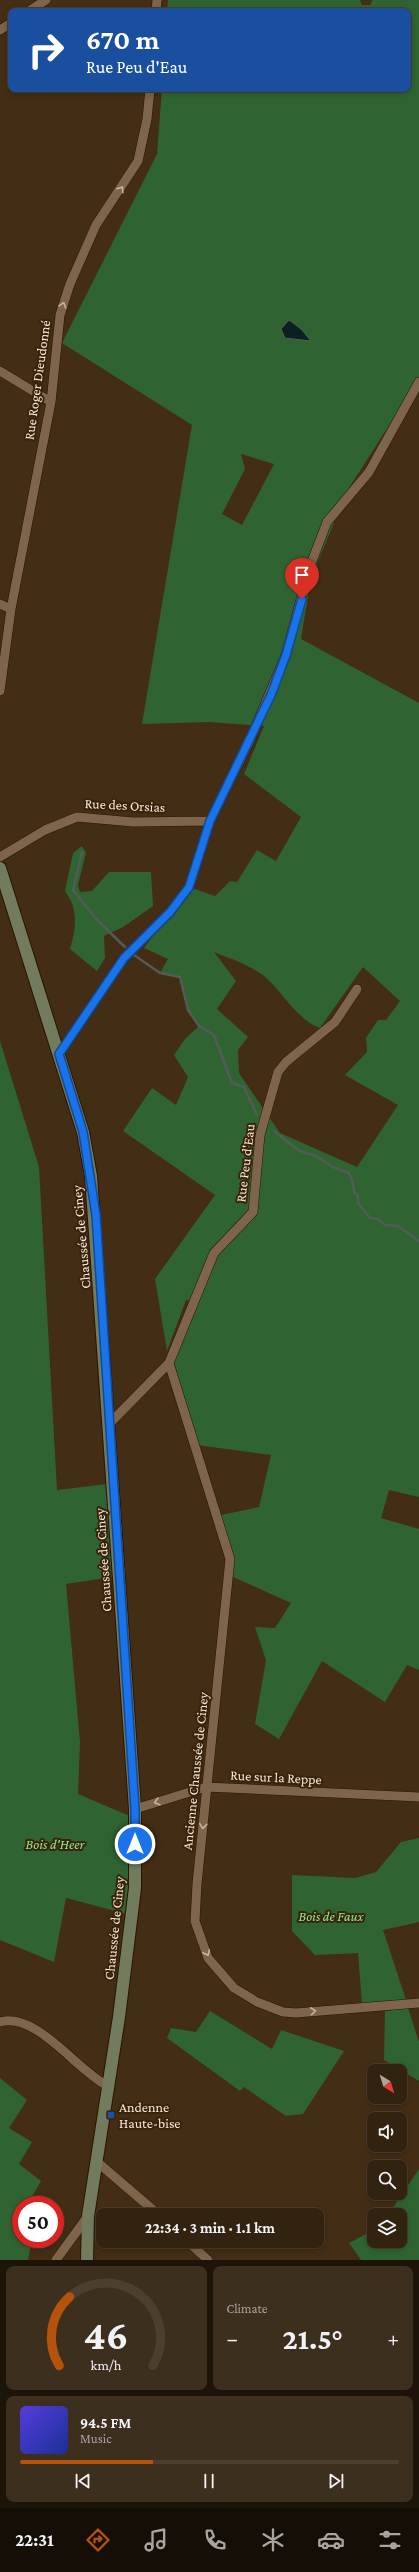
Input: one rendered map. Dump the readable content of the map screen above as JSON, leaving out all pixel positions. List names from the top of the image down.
{
  "streets": {
    "main road": ["Chaussée de Ciney"],
    "street": [
      "Rue Roger Dieudonné",
      "Rue des Orsias",
      "Rue Peu d'Eau",
      "Ancienne Chaussée de Ciney",
      "Rue sur la Reppe"
    ]
  },
  "crossings": [
    ["Rue Peu d'Eau", "Chaussée de Ciney"],
    ["Rue Peu d'Eau", "Ancienne Chaussée de Ciney"],
    ["Chaussée de Ciney", "Rue sur la Reppe"],
    ["Ancienne Chaussée de Ciney", "Rue sur la Reppe"]
  ],
  "one_way": ["Rue Roger Dieudonné"],
  "parks": ["Bois d'Heer", "Bois de Faux"],
  "places": {
    "transit": ["Andenne Haute-bise"]
  },
  "north": "bottom right",
  "page": {
    "turn": ["670 m", "Rue Peu d'Eau"],
    "limit": "50",
    "trip": "22:34 · 3 min · 1.1 km",
    "tile": "Climate",
    "heat": ["−", "21.5°", "+"],
    "song": ["94.5 FM", "Music"],
    "tabs": "22:31",
    "gauge": ["46", "km/h"]
  }
}
